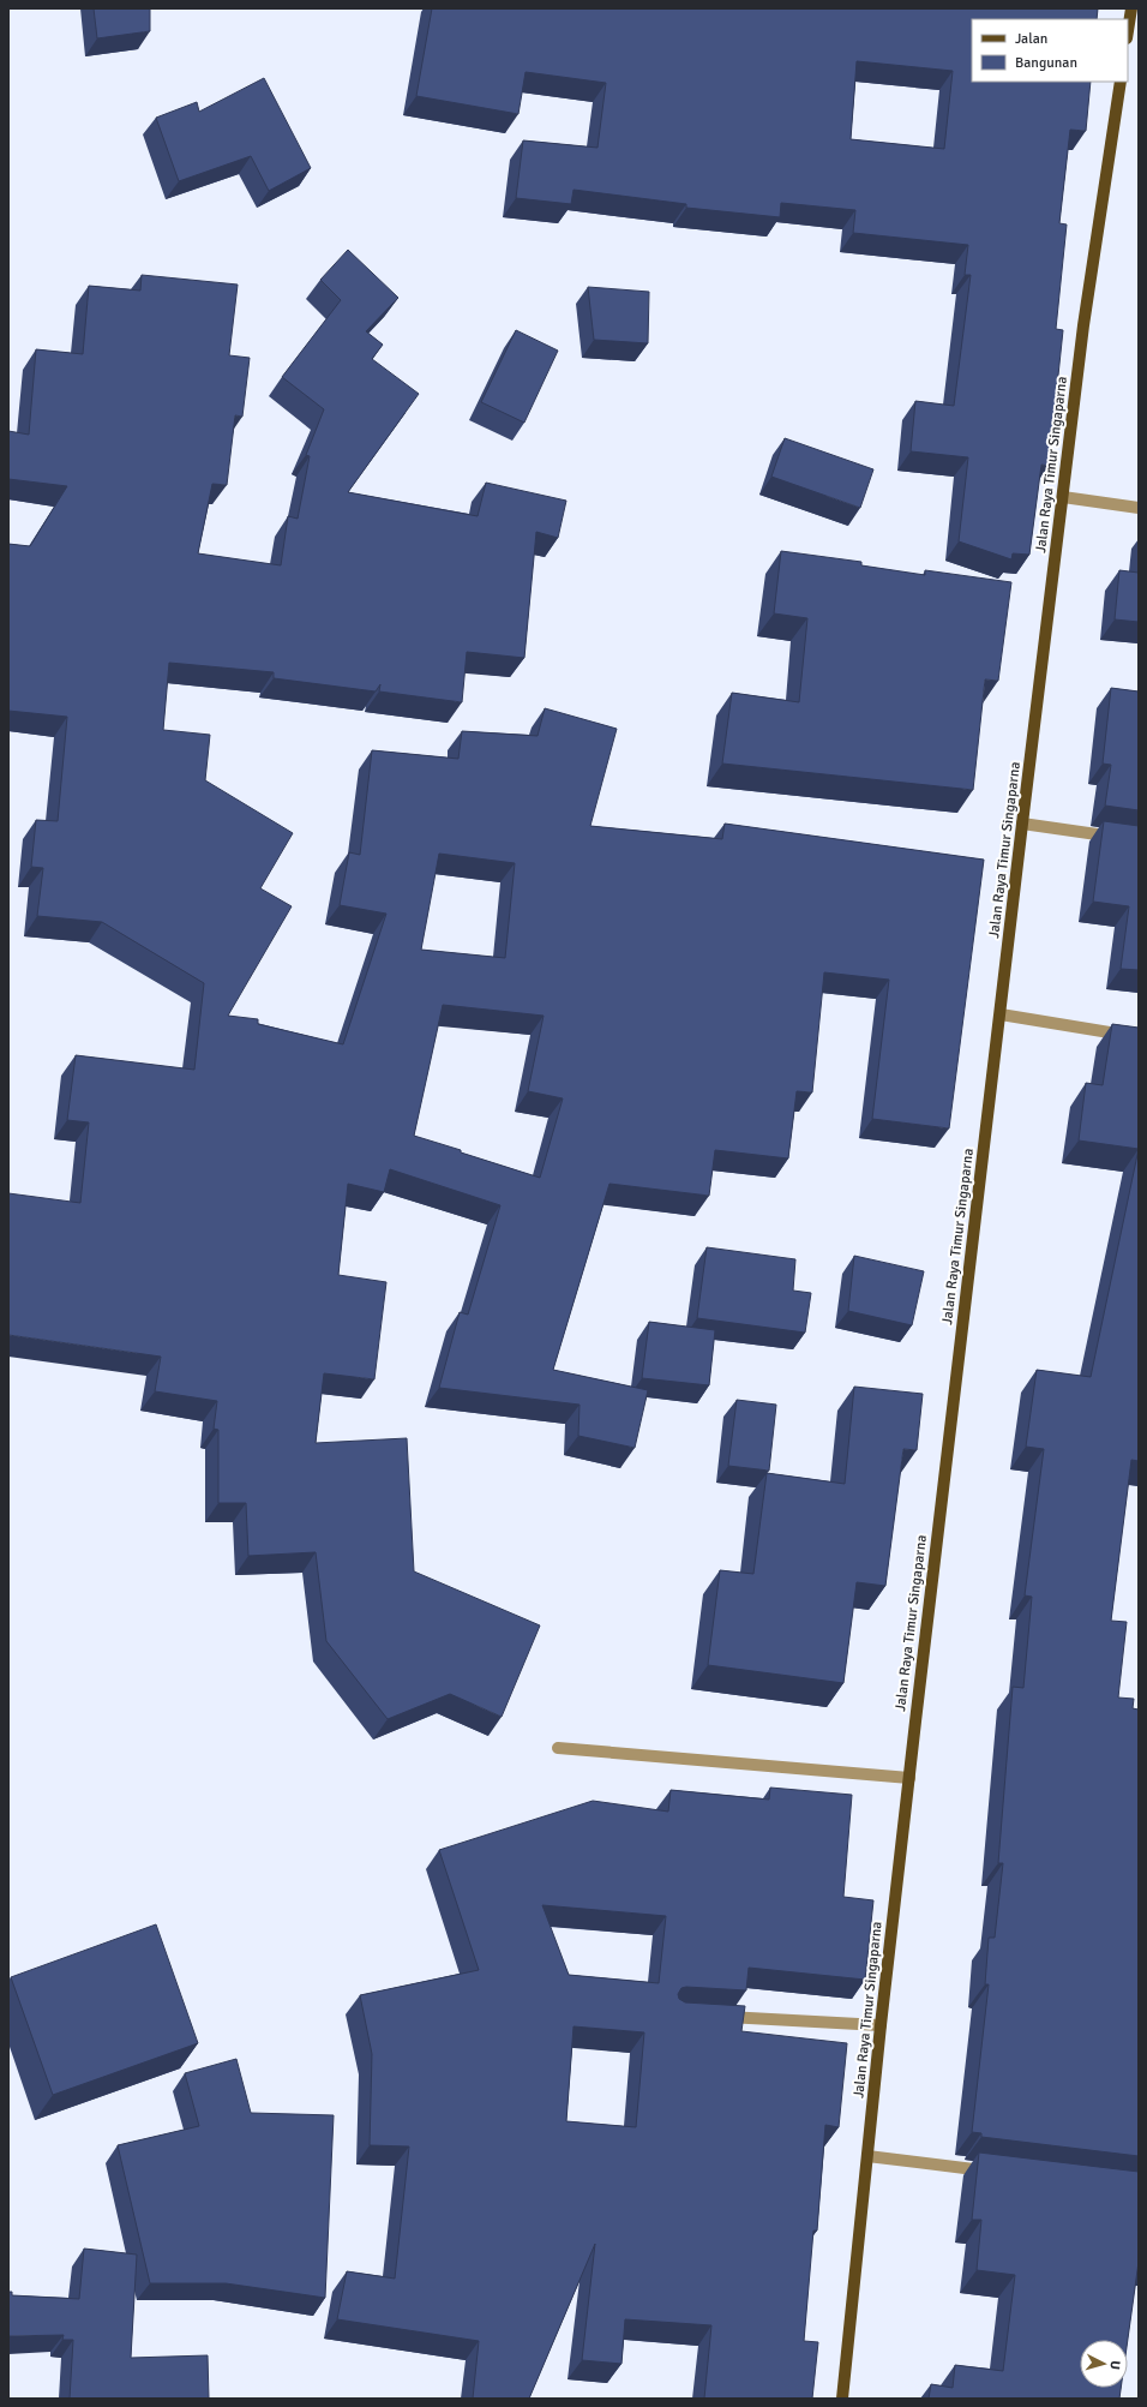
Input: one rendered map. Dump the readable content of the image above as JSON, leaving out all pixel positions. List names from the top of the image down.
{
  "streets": {
    "main road": ["Jalan Raya Timur Singaparna"]
  },
  "legend": ["Jalan", "Bangunan"],
  "north": "right"
}
